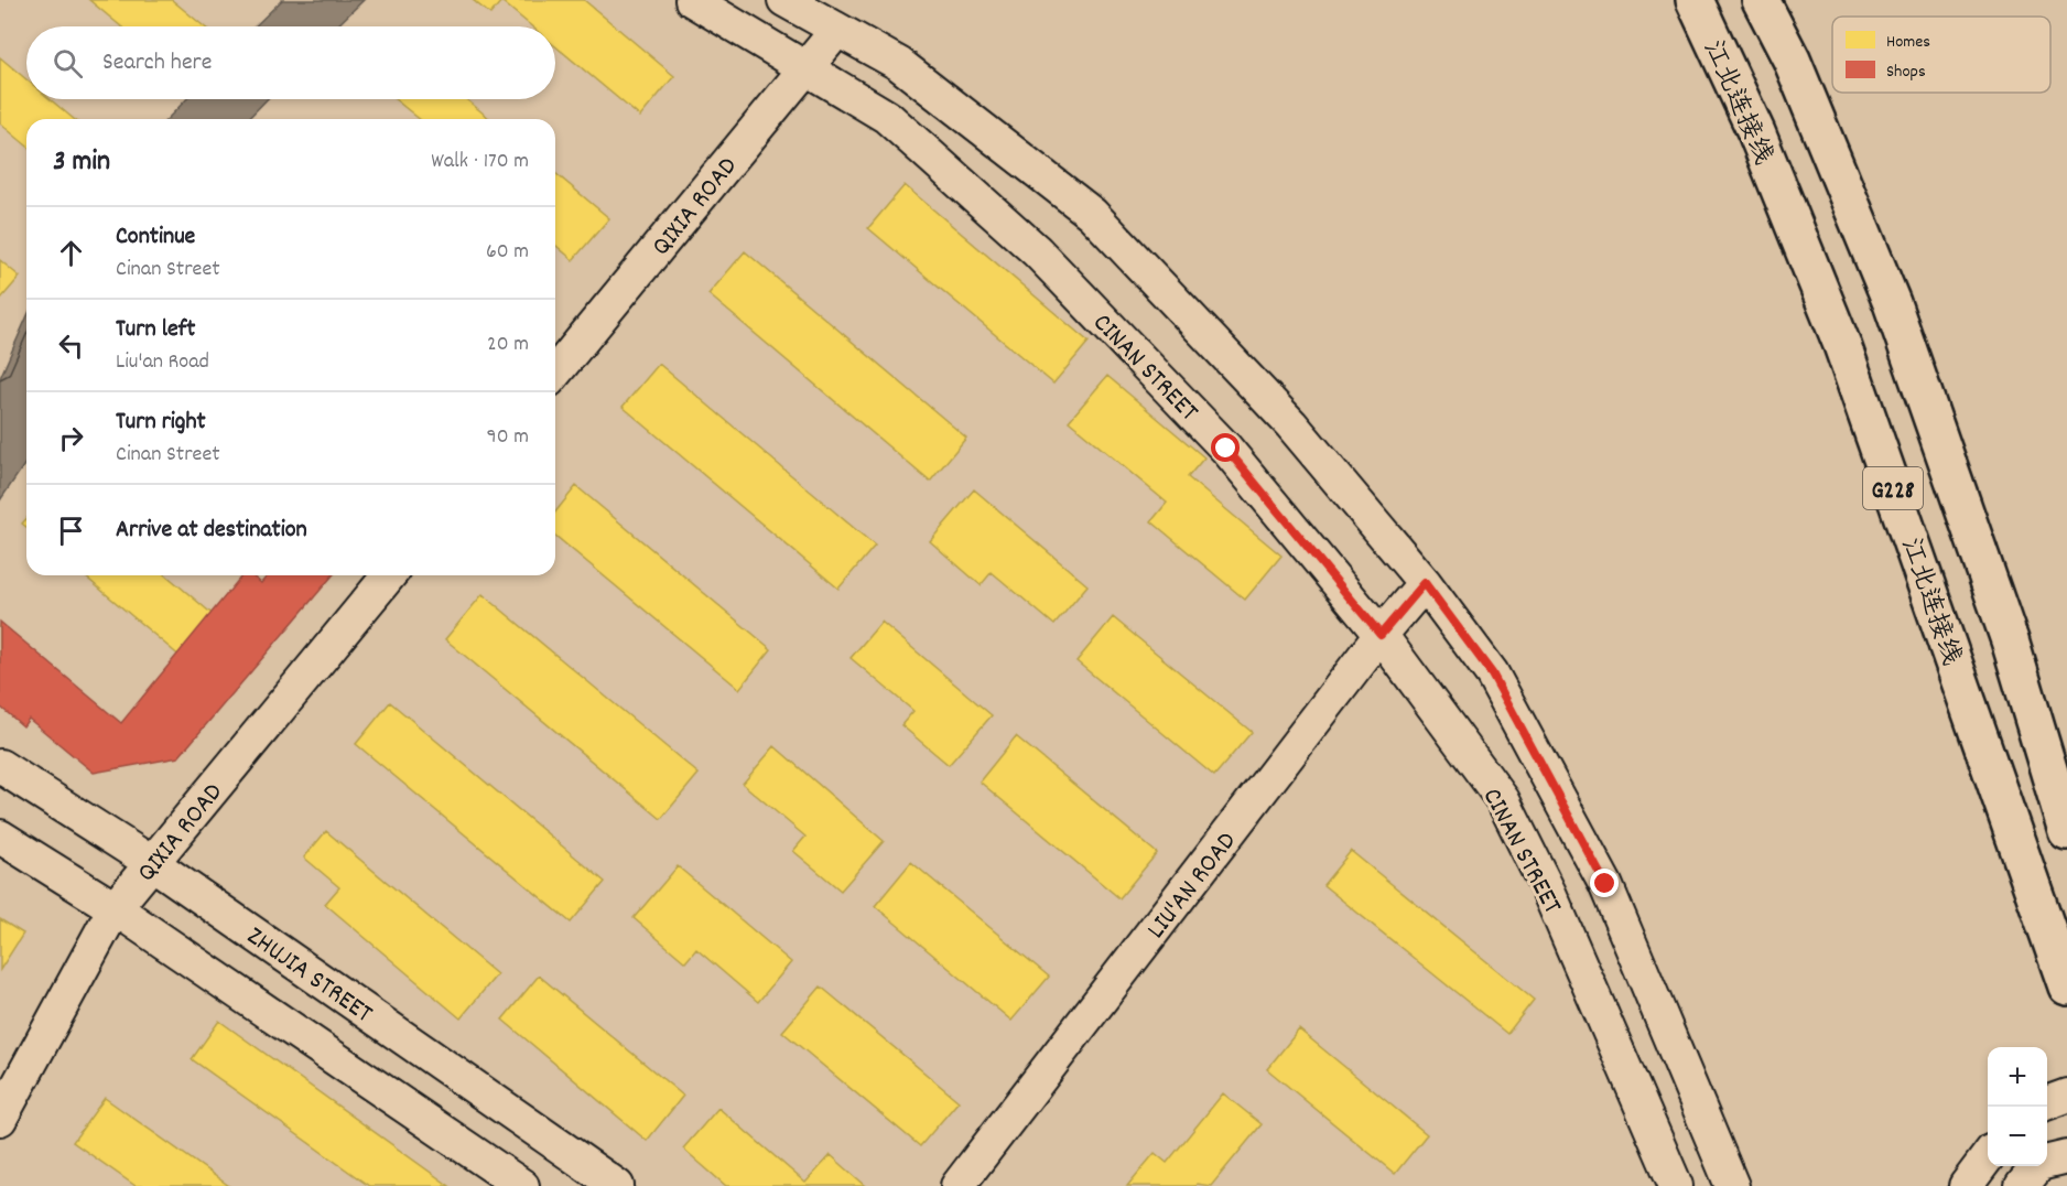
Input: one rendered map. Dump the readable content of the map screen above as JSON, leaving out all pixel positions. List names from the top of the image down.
{
  "streets": {
    "highway": ["江北连接线", "G228"],
    "street": [
      "QIXIA ROAD",
      "CINAN STREET",
      "LIU'AN ROAD",
      "ZHUJIA STREET"
    ]
  },
  "crossings": [
    ["QIXIA ROAD", "CINAN STREET"],
    ["QIXIA ROAD", "ZHUJIA STREET"],
    ["CINAN STREET", "LIU'AN ROAD"]
  ],
  "legend": ["Homes", "Shops"],
  "page": {
    "search": "Search here",
    "heading": ["3 min", "Walk · 170 m"],
    "list": [
      ["Continue", "Cinan Street", "60 m"],
      ["Turn left", "Liu'an Road", "20 m"],
      ["Turn right", "Cinan Street", "90 m"],
      "Arrive at destination"
    ],
    "map_buttons": ["+", "−"]
  }
}
